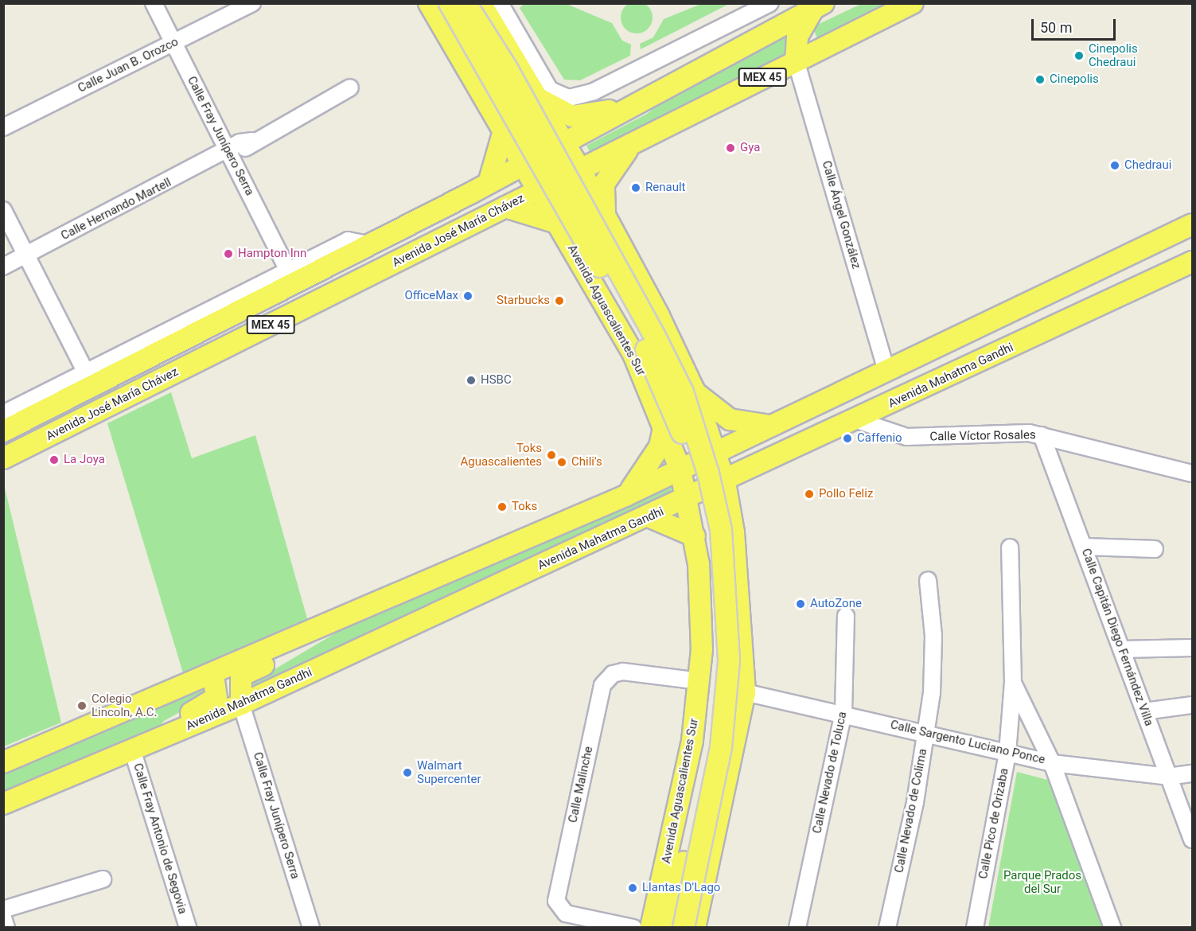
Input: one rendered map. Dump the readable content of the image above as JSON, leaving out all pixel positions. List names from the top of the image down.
{
  "streets": {
    "main road": [
      "MEX 45",
      "Avenida José María Chávez",
      "Avenida Aguascalientes Sur",
      "Avenida Mahatma Gandhi"
    ],
    "street": [
      "Calle Juan B. Orozco",
      "Calle Fray Junípero Serra",
      "Calle Hernando Martell",
      "Calle Ángel González",
      "Calle Víctor Rosales",
      "Calle Capitán Diego Fernández Villa",
      "Calle Sargento Luciano Ponce",
      "Calle Nevado de Toluca",
      "Calle Malinche",
      "Calle Nevado de Colima",
      "Calle Pico de Orizaba",
      "Calle Fray Antonio de Segovia"
    ]
  },
  "crossings": [
    ["Calle Juan B. Orozco", "Calle Fray Junípero Serra"],
    ["MEX 45", "Avenida Aguascalientes Sur"],
    ["Calle Fray Junípero Serra", "Calle Hernando Martell"],
    ["Calle Fray Junípero Serra", "Avenida Mahatma Gandhi"],
    ["Calle Ángel González", "Avenida José María Chávez"],
    ["Avenida José María Chávez", "Avenida Aguascalientes Sur"],
    ["Avenida Aguascalientes Sur", "Avenida Mahatma Gandhi"],
    ["Avenida Aguascalientes Sur", "Calle Malinche"],
    ["Avenida Mahatma Gandhi", "Calle Víctor Rosales"],
    ["Avenida Mahatma Gandhi", "Calle Fray Antonio de Segovia"],
    ["Calle Víctor Rosales", "Calle Capitán Diego Fernández Villa"],
    ["Calle Capitán Diego Fernández Villa", "Calle Sargento Luciano Ponce"],
    ["Calle Sargento Luciano Ponce", "Calle Nevado de Toluca"],
    ["Calle Sargento Luciano Ponce", "Calle Nevado de Colima"],
    ["Calle Sargento Luciano Ponce", "Calle Pico de Orizaba"]
  ],
  "parks": ["Parque Prados del Sur"],
  "places": [
    "Cinepolis Chedraui",
    "Cinepolis",
    "Gya",
    "Chedraui",
    "Renault",
    "Hampton Inn",
    "OfficeMax",
    "Starbucks",
    "HSBC",
    "Caffenio",
    "Toks Aguascalientes",
    "La Joya",
    "Chili's",
    "Pollo Feliz",
    "Toks",
    "AutoZone",
    "Colegio Lincoln, A.C.",
    "Walmart Supercenter",
    "Llantas D'Lago"
  ],
  "scale_bar": "50 m"
}
